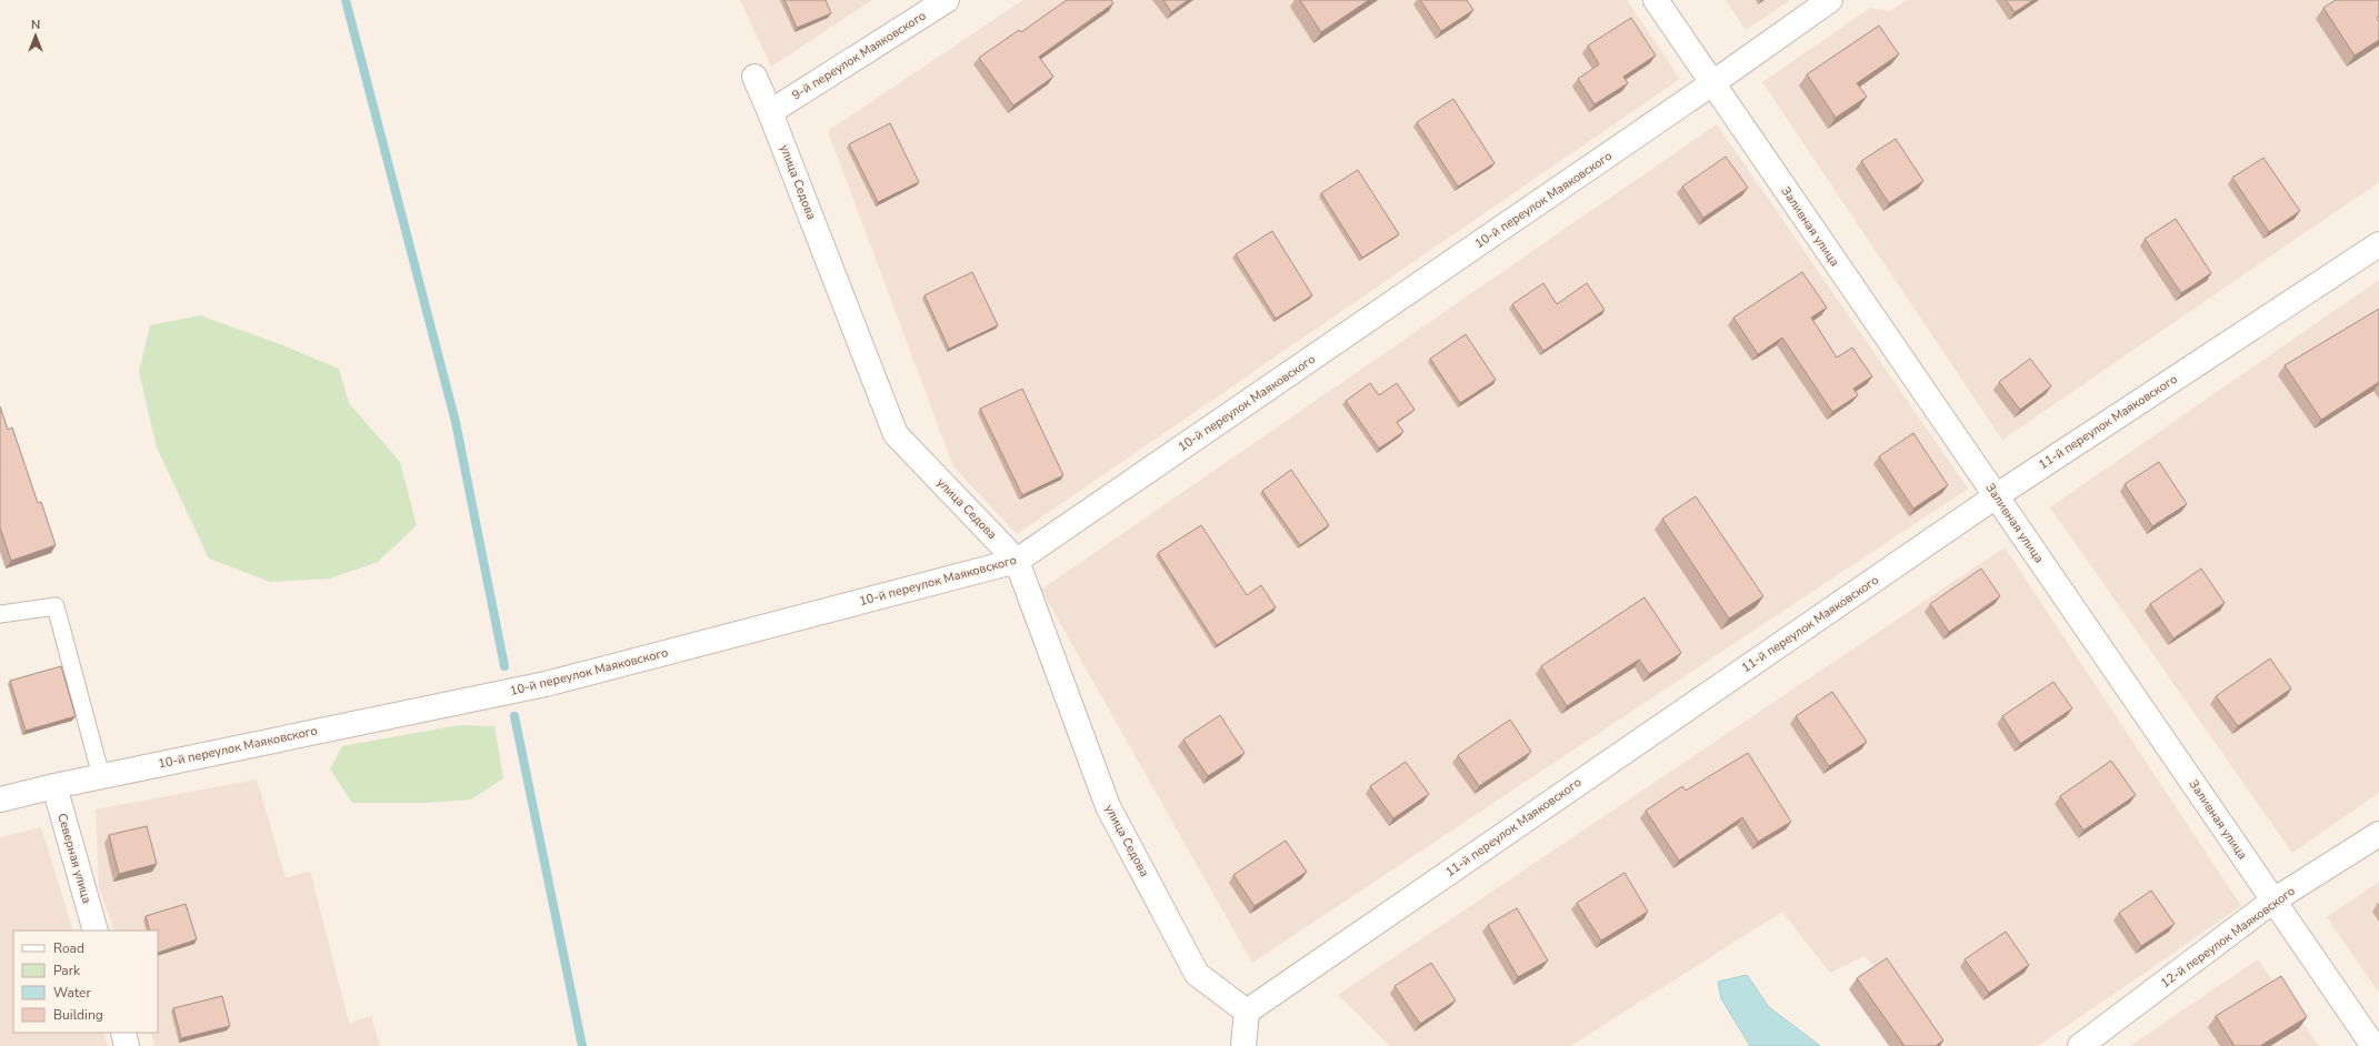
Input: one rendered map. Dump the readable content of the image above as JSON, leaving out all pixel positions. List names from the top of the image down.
{
  "streets": {
    "street": [
      "9-й переулок Маяковского",
      "улица Седова",
      "10-й переулок Маяковского",
      "Заливная улица",
      "11-й переулок Маяковского",
      "Северная улица",
      "12-й переулок Маяковского"
    ]
  },
  "crossings": [
    ["9-й переулок Маяковского", "улица Седова"],
    ["улица Седова", "10-й переулок Маяковского"],
    ["улица Седова", "11-й переулок Маяковского"],
    ["10-й переулок Маяковского", "Заливная улица"],
    ["10-й переулок Маяковского", "Северная улица"],
    ["Заливная улица", "11-й переулок Маяковского"],
    ["Заливная улица", "12-й переулок Маяковского"]
  ],
  "legend": [
    "Road",
    "Park",
    "Water",
    "Building"
  ],
  "north": "top"
}
